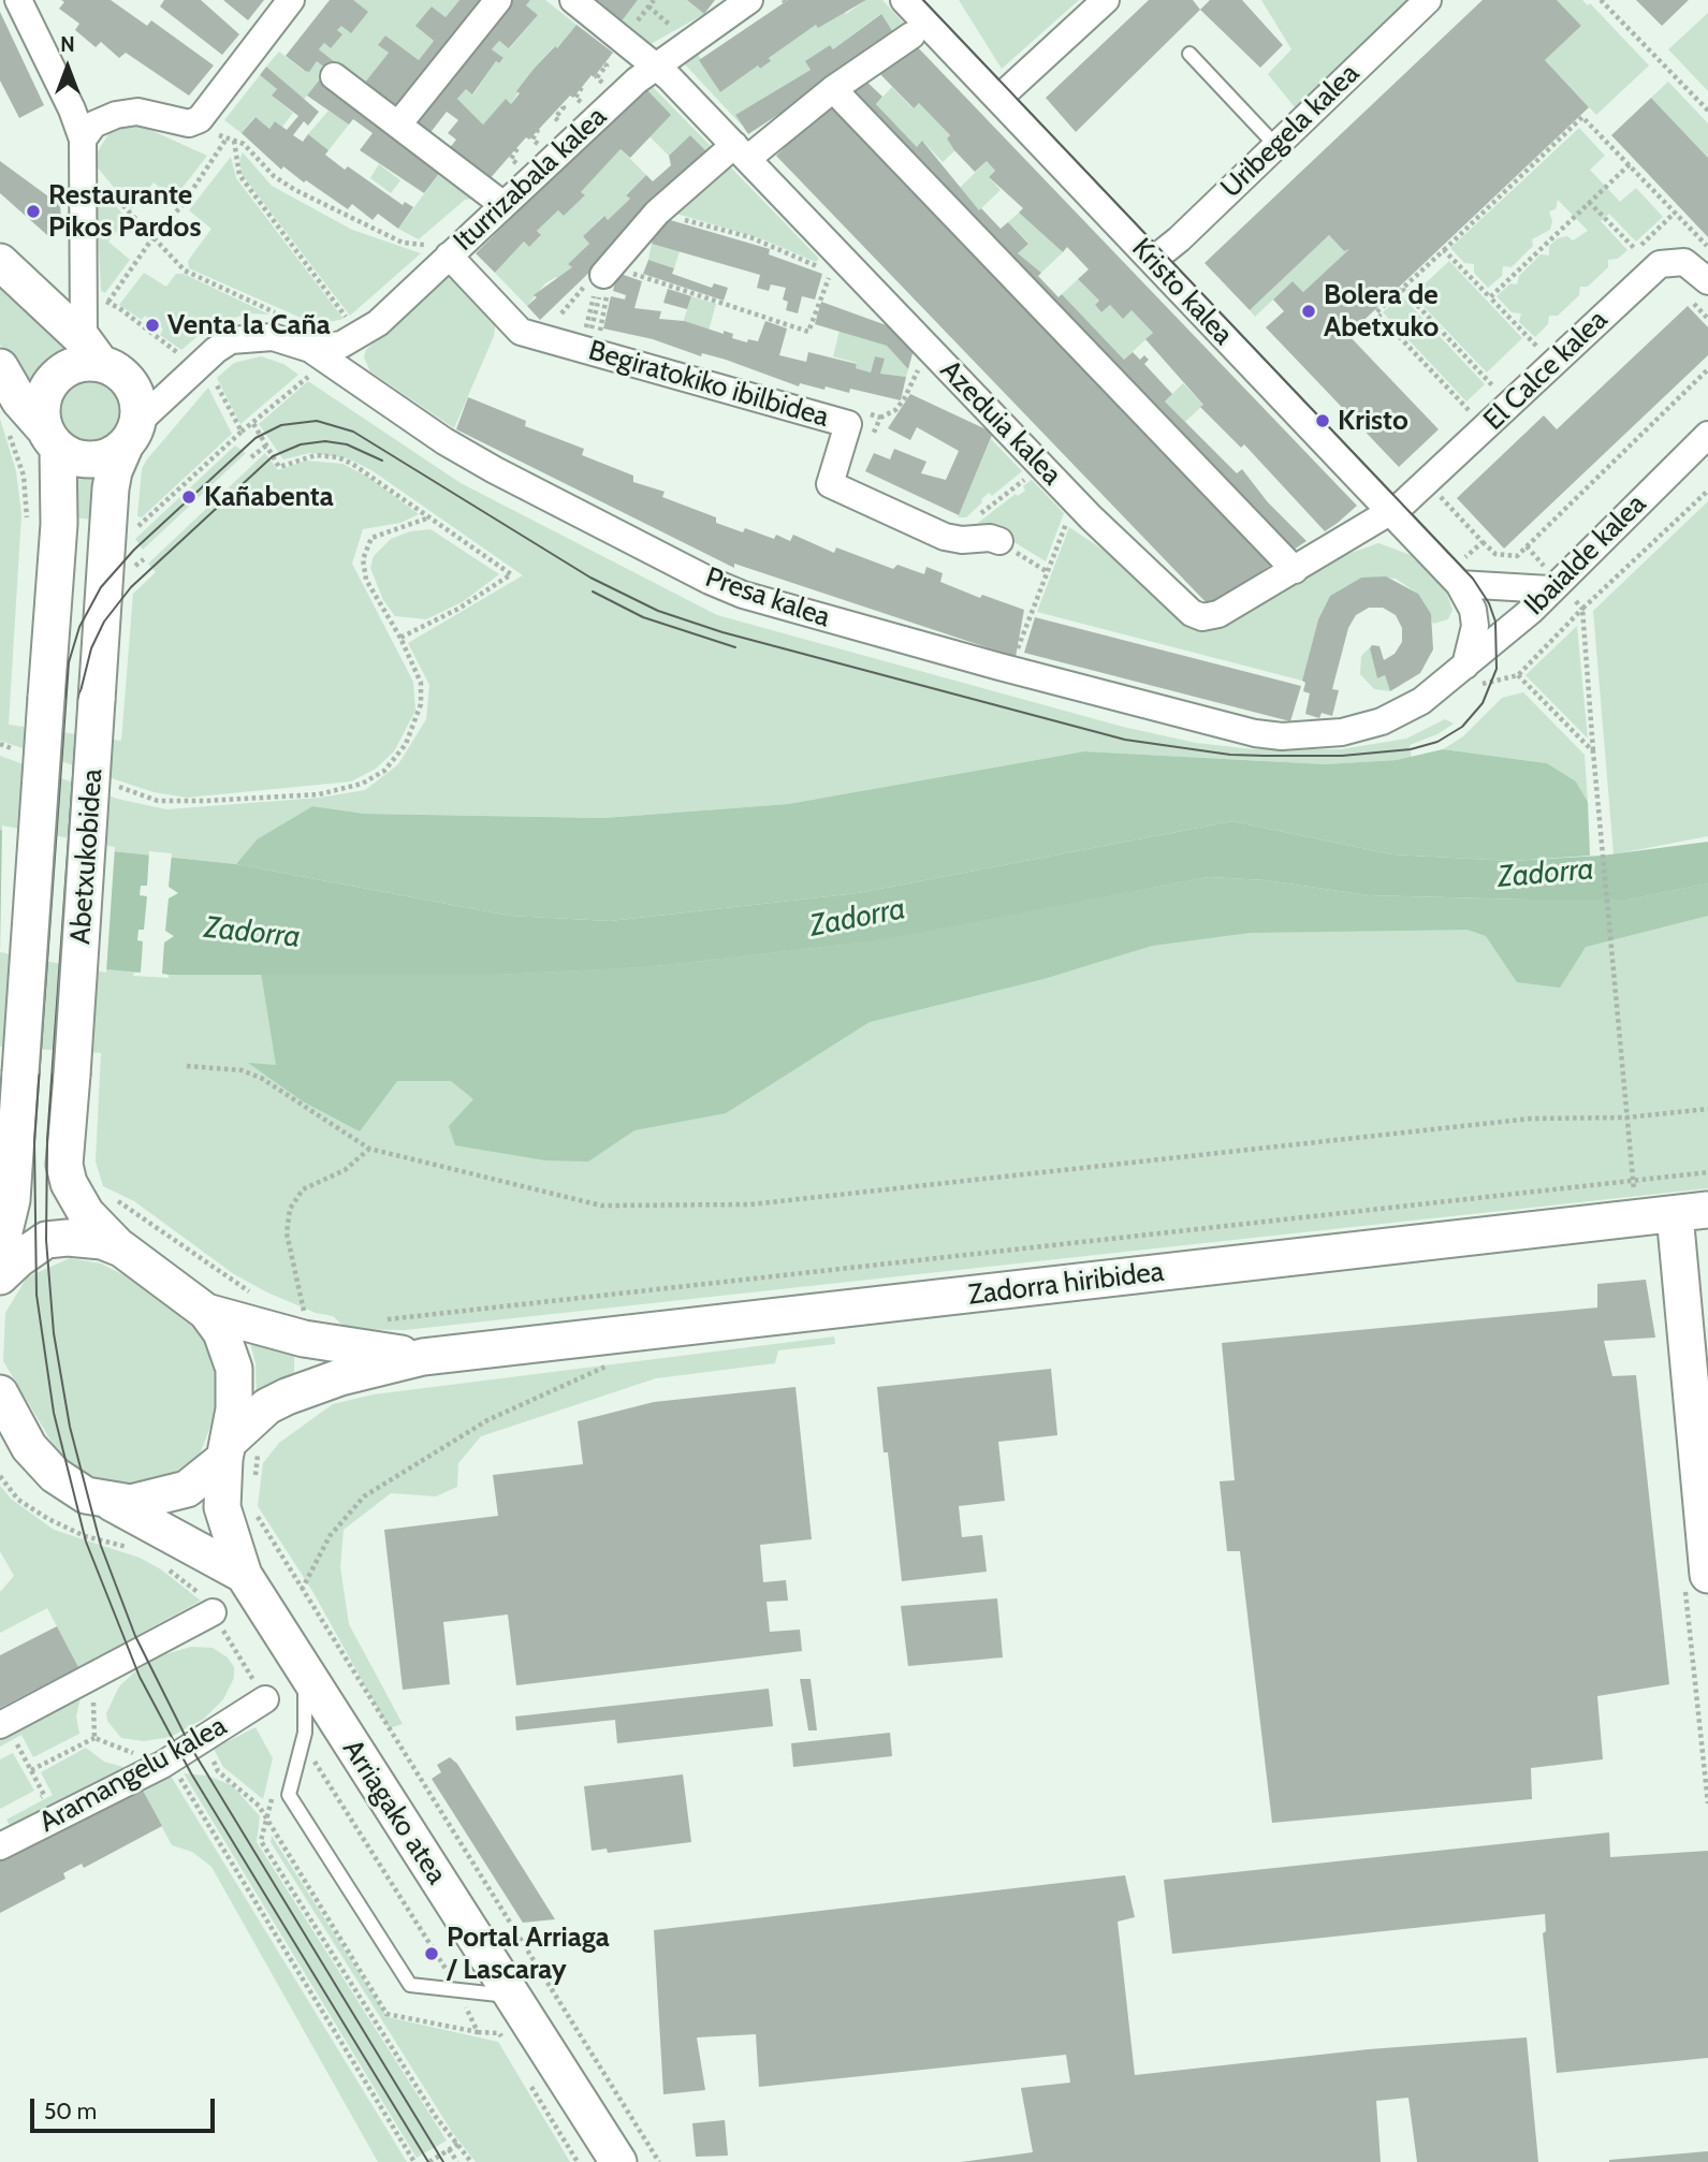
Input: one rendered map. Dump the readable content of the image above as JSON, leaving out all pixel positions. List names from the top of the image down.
{
  "streets": {
    "main road": ["Abetxukobidea", "Zadorra hiribidea", "Arriagako atea"],
    "street": [
      "Uribegela kalea",
      "Iturrizabala kalea",
      "Kristo kalea",
      "El Calce kalea",
      "Begiratokiko ibilbidea",
      "Azeduia kalea",
      "Ibaialde kalea",
      "Presa kalea",
      "Aramangelu kalea"
    ]
  },
  "crossings": [
    ["Uribegela kalea", "Kristo kalea"],
    ["Iturrizabala kalea", "Begiratokiko ibilbidea"],
    ["Iturrizabala kalea", "Azeduia kalea"],
    ["Iturrizabala kalea", "Presa kalea"],
    ["Kristo kalea", "El Calce kalea"],
    ["Kristo kalea", "Azeduia kalea"],
    ["Kristo kalea", "Ibaialde kalea"],
    ["Kristo kalea", "Presa kalea"],
    ["El Calce kalea", "Azeduia kalea"],
    ["Ibaialde kalea", "Presa kalea"],
    ["Presa kalea", "Abetxukobidea"],
    ["Abetxukobidea", "Zadorra hiribidea"],
    ["Zadorra hiribidea", "Arriagako atea"]
  ],
  "water": ["Zadorra"],
  "places": [
    "Restaurante Pikos Pardos",
    "Bolera de Abetxuko",
    "Venta la Caña",
    "Kristo",
    "Kañabenta",
    "Portal Arriaga / Lascaray"
  ],
  "scale_bar": "50 m",
  "north": "top"
}
